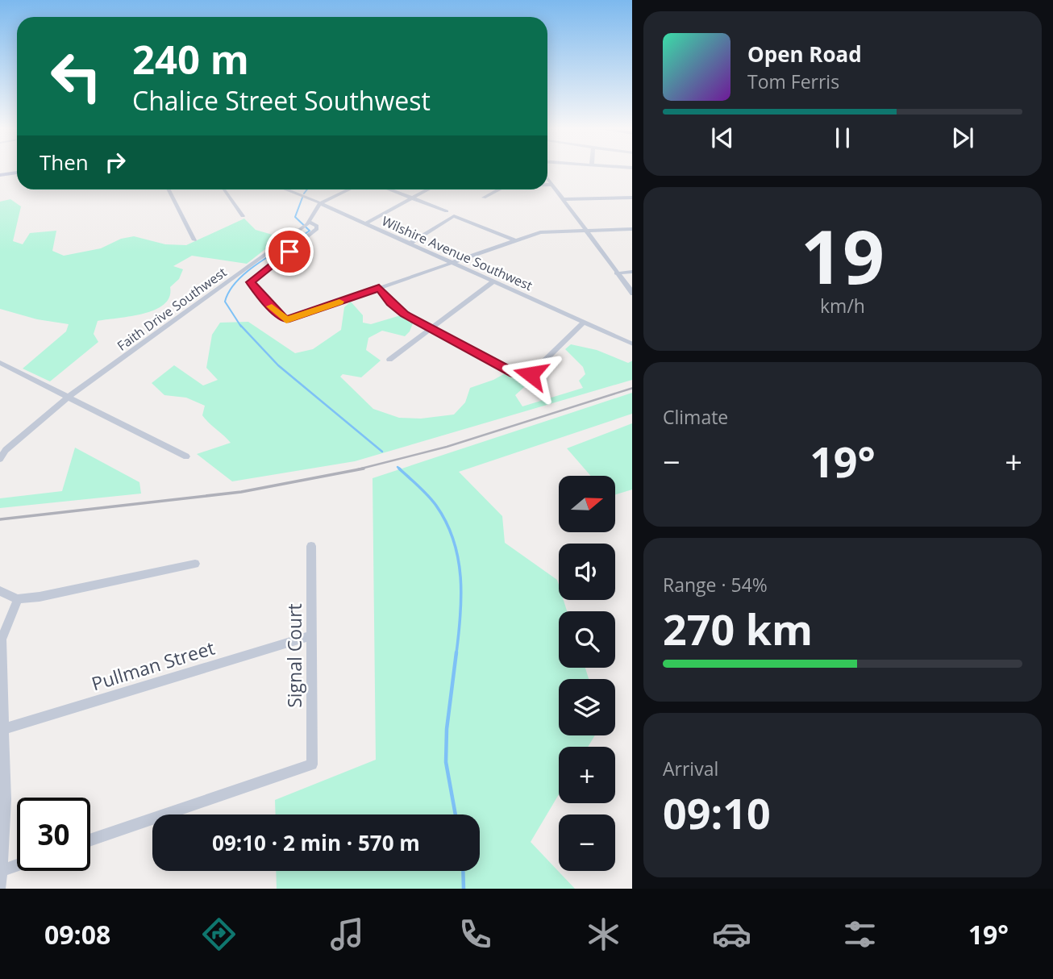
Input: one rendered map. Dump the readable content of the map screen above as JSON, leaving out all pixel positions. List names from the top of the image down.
{
  "streets": {
    "street": [
      "Wilshire Avenue Southwest",
      "Faith Drive Southwest",
      "Signal Court",
      "Pullman Street"
    ]
  },
  "crossings": [
    ["Wilshire Avenue Southwest", "Faith Drive Southwest"],
    ["Signal Court", "Pullman Street"]
  ],
  "north": "right",
  "page": {
    "turn": ["240 m", "Chalice Street Southwest"],
    "song": ["Open Road", "Tom Ferris"],
    "then": "Then",
    "tile": [
      ["19", "km/h"],
      "Climate",
      ["Range · 54%", "270 km"],
      ["Arrival", "09:10"]
    ],
    "heat": ["−", "19°", "+"],
    "map_buttons": ["+", "−"],
    "limit": "30",
    "trip": "09:10 · 2 min · 570 m",
    "tabs": ["09:08", "19°"]
  }
}
